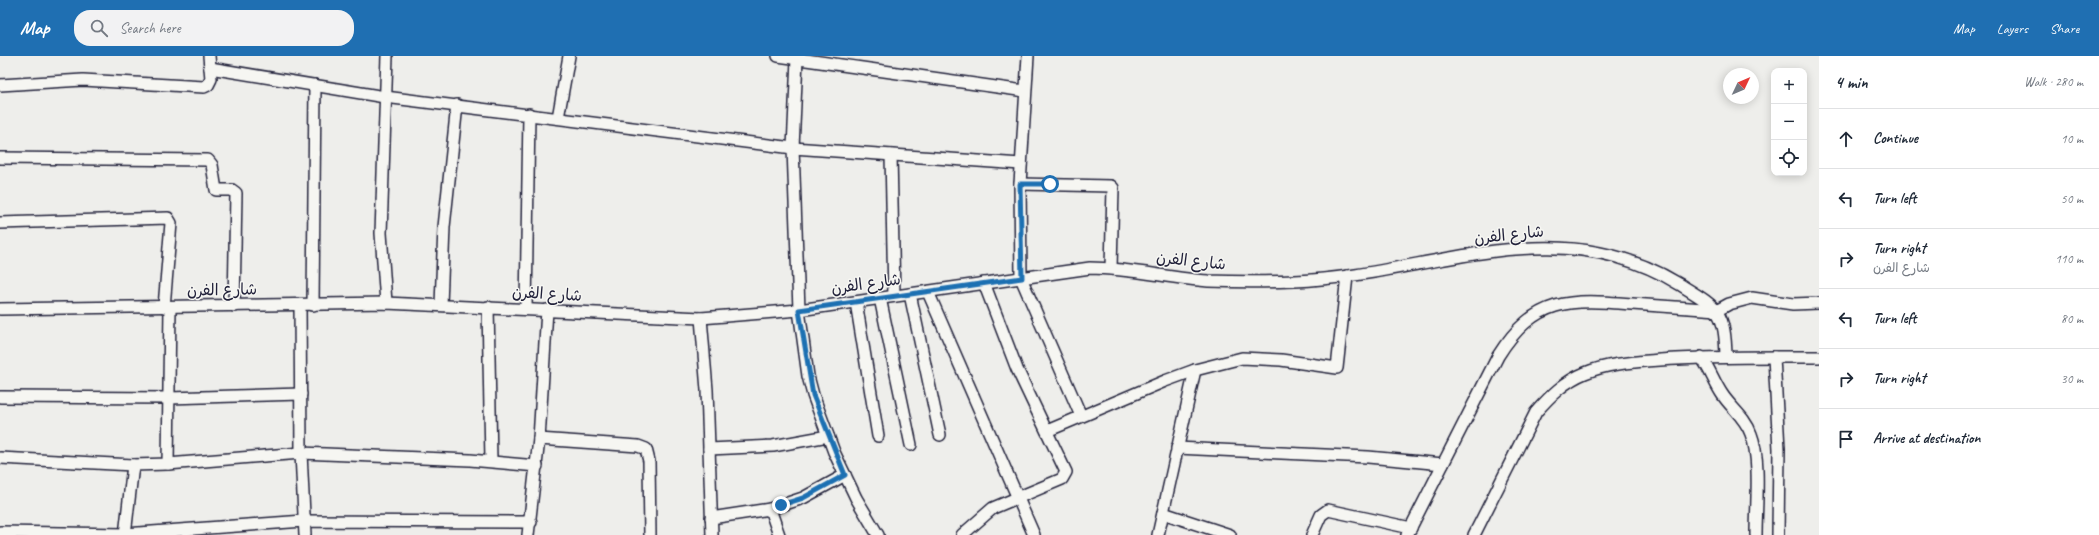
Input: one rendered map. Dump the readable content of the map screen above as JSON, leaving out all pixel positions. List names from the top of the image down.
{
  "streets": {
    "street": ["شارع الفرن"]
  },
  "north": "top right",
  "page": {
    "header": "Map",
    "search": "Search here",
    "nav": ["Map", "Layers", "Share"],
    "heading": ["4 min", "Walk · 280 m"],
    "map_buttons": ["+", "−"],
    "list": [
      ["Continue", "10 m"],
      ["Turn left", "50 m"],
      ["Turn right", "شارع الفرن", "110 m"],
      ["Turn left", "80 m"],
      ["Turn right", "30 m"],
      "Arrive at destination"
    ]
  }
}
